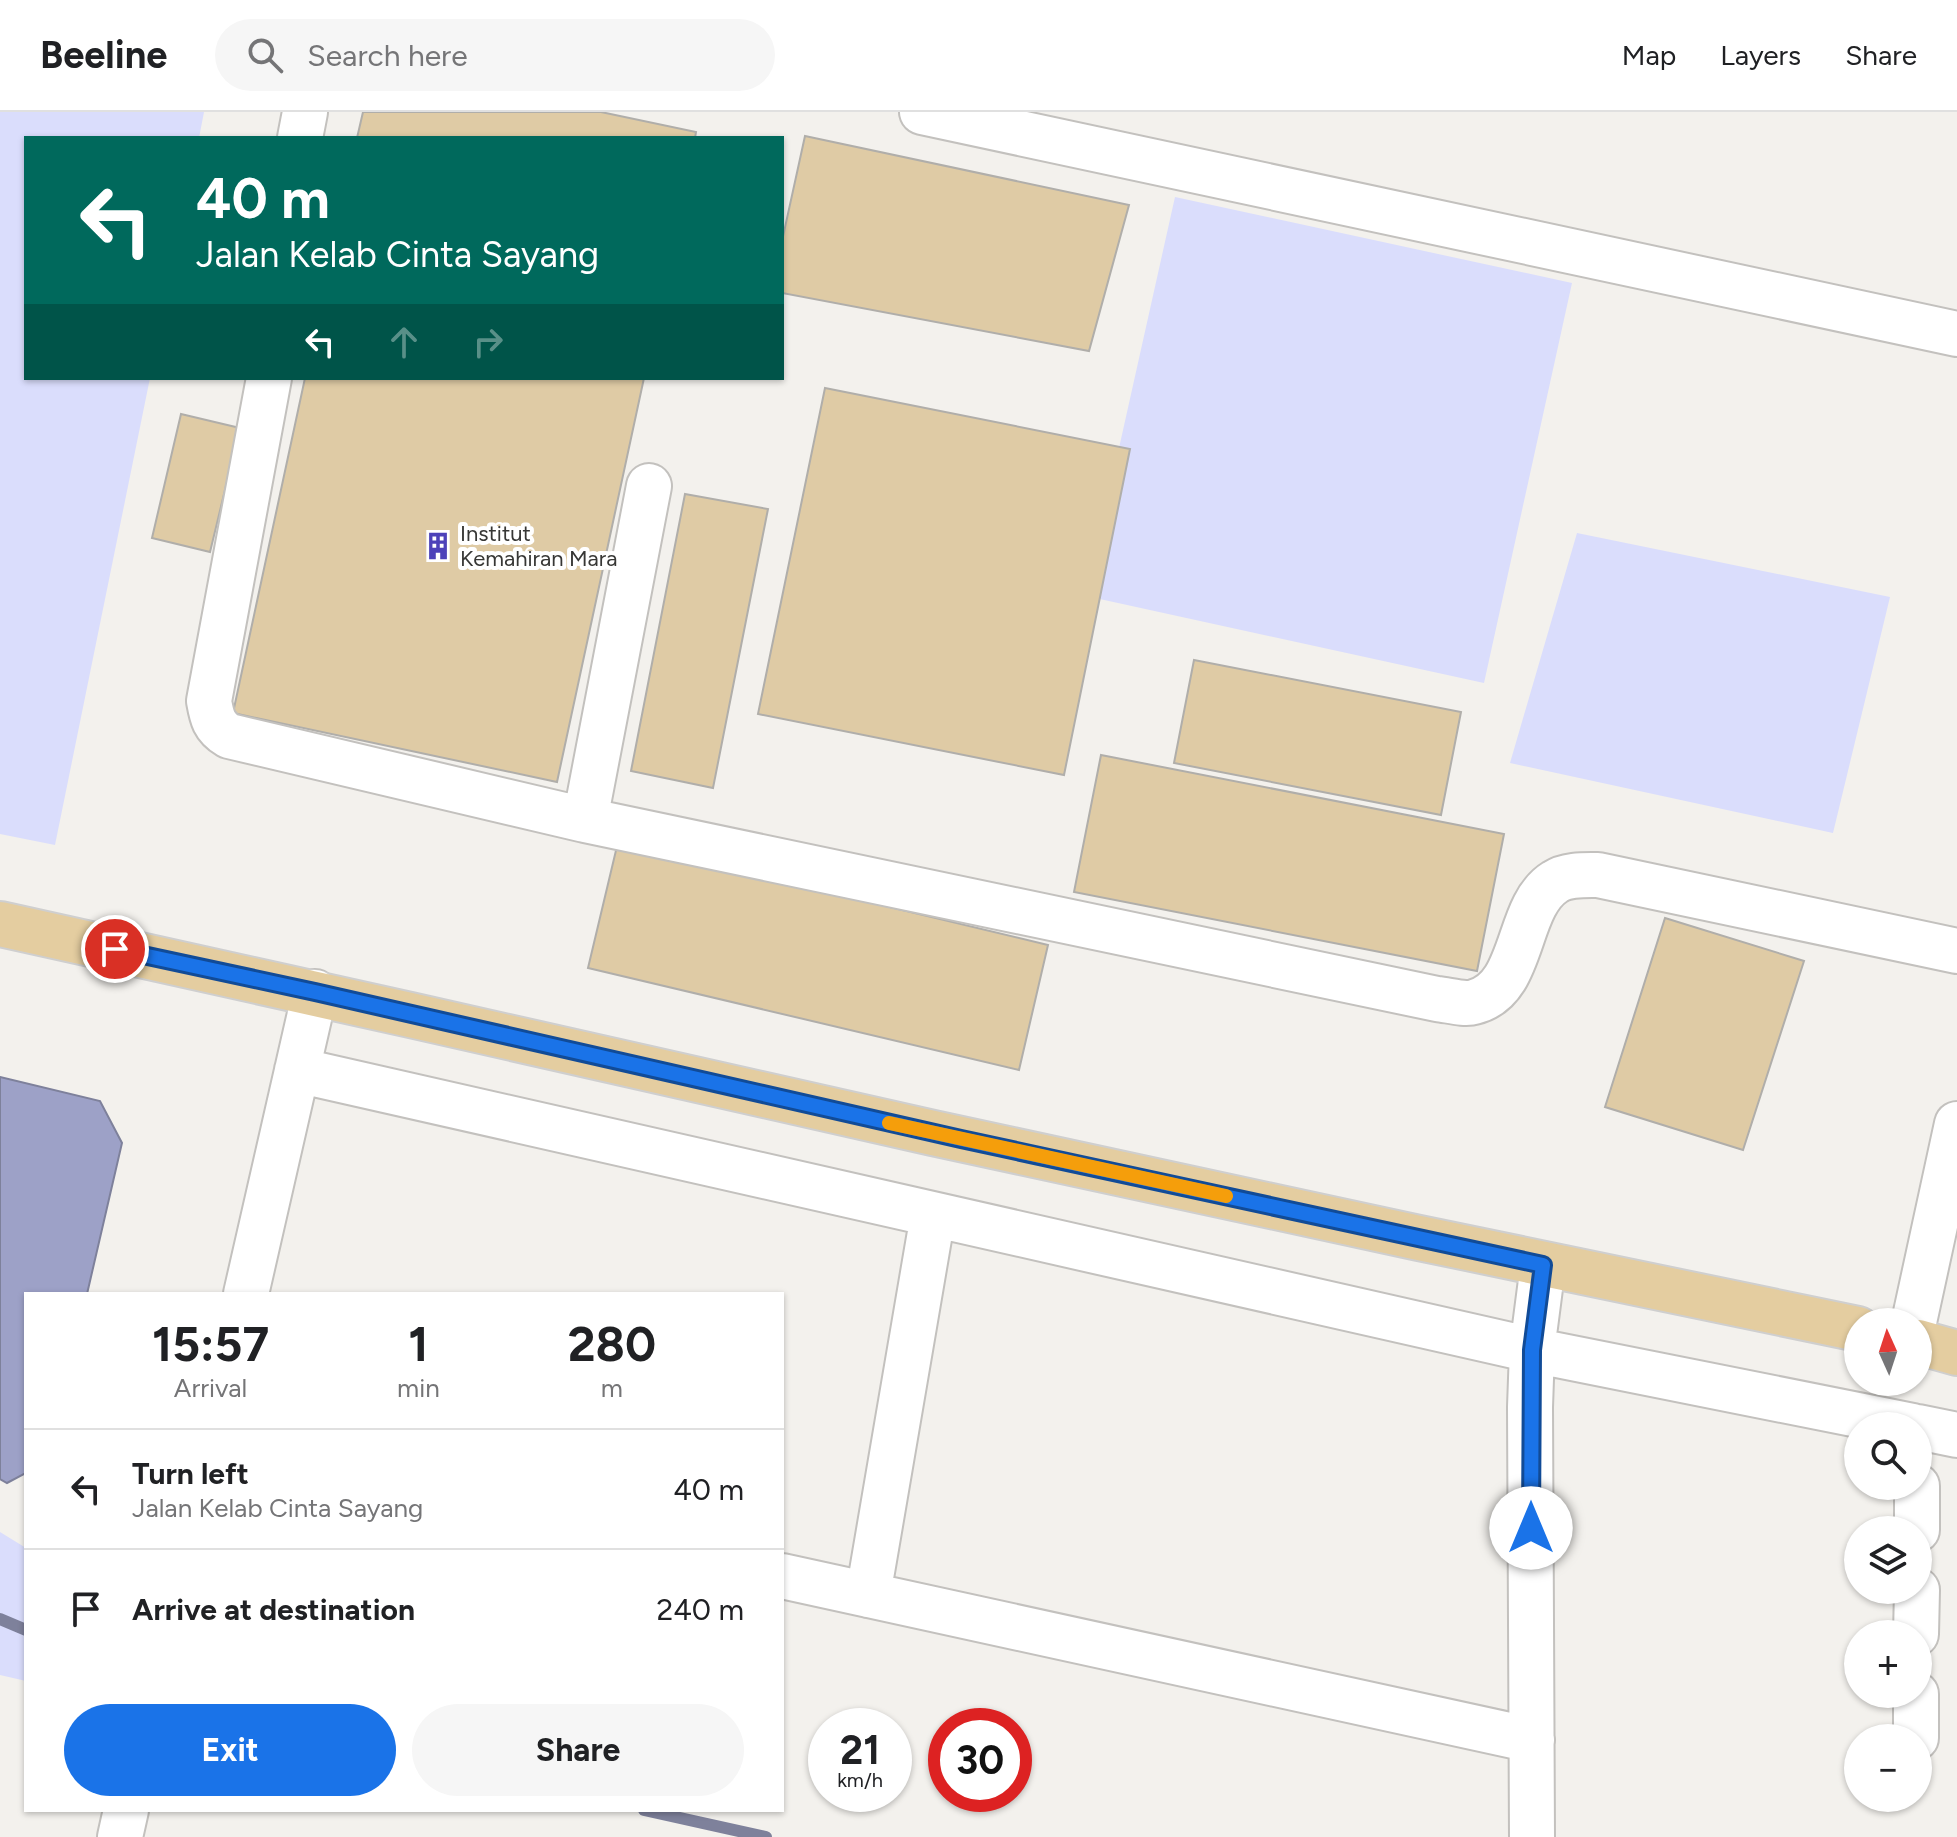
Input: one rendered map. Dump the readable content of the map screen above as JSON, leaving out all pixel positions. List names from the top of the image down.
{
  "places": {
    "building": ["Institut Kemahiran Mara"]
  },
  "north": "top",
  "page": {
    "header": "Beeline",
    "search": "Search here",
    "nav": ["Map", "Layers", "Share"],
    "turn": ["40 m", "Jalan Kelab Cinta Sayang"],
    "eta": [
      "15:57",
      "Arrival",
      "1",
      "min",
      "280",
      "m"
    ],
    "map_buttons": ["+", "−"],
    "list": [
      {
        "name": "Turn left",
        "note": "Jalan Kelab Cinta Sayang",
        "value": "40 m"
      },
      {
        "name": "Arrive at destination",
        "value": "240 m"
      }
    ],
    "buttons": ["Exit", "Share"],
    "speed": "21 km/h",
    "limit": "30"
  }
}
